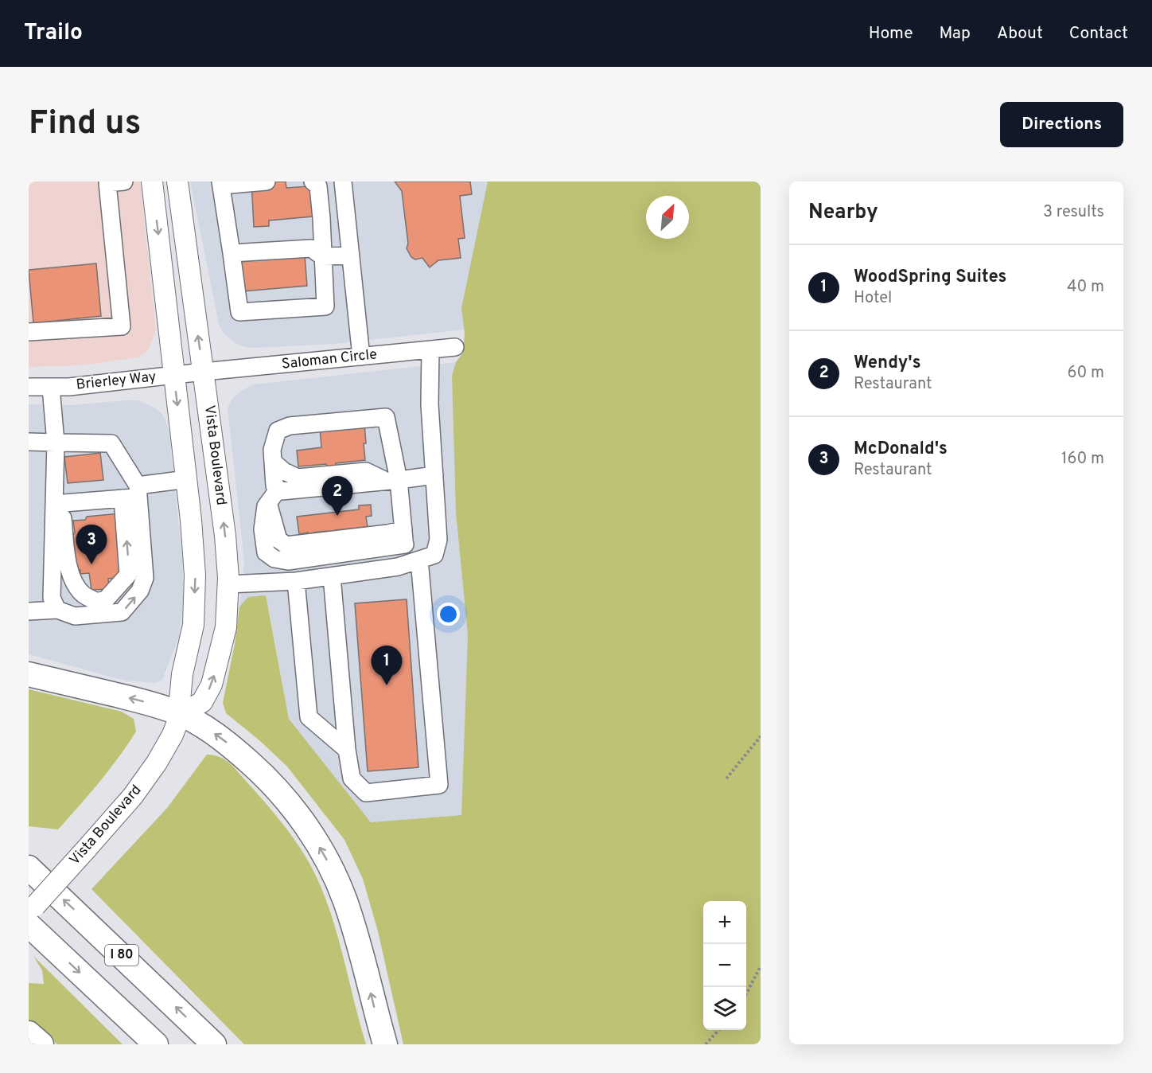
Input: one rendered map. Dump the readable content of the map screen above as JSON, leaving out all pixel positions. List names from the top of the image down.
{
  "streets": {
    "highway": ["I 80"],
    "main road": ["Vista Boulevard"],
    "street": ["Saloman Circle", "Brierley Way"]
  },
  "crossings": [
    ["Saloman Circle", "Brierley Way"],
    ["Saloman Circle", "Vista Boulevard"],
    ["Brierley Way", "Vista Boulevard"]
  ],
  "north": "top right",
  "page": {
    "header": "Trailo",
    "nav": [
      "Home",
      "Map",
      "About",
      "Contact"
    ],
    "buttons": "Directions",
    "title": "Find us",
    "heading": ["Nearby", "3 results"],
    "list": [
      {
        "mark": "1",
        "name": "WoodSpring Suites",
        "note": "Hotel",
        "value": "40 m"
      },
      {
        "mark": "2",
        "name": "Wendy's",
        "note": "Restaurant",
        "value": "60 m"
      },
      {
        "mark": "3",
        "name": "McDonald's",
        "note": "Restaurant",
        "value": "160 m"
      }
    ],
    "pins": ["2", "3", "1"],
    "map_buttons": ["+", "−"]
  }
}
